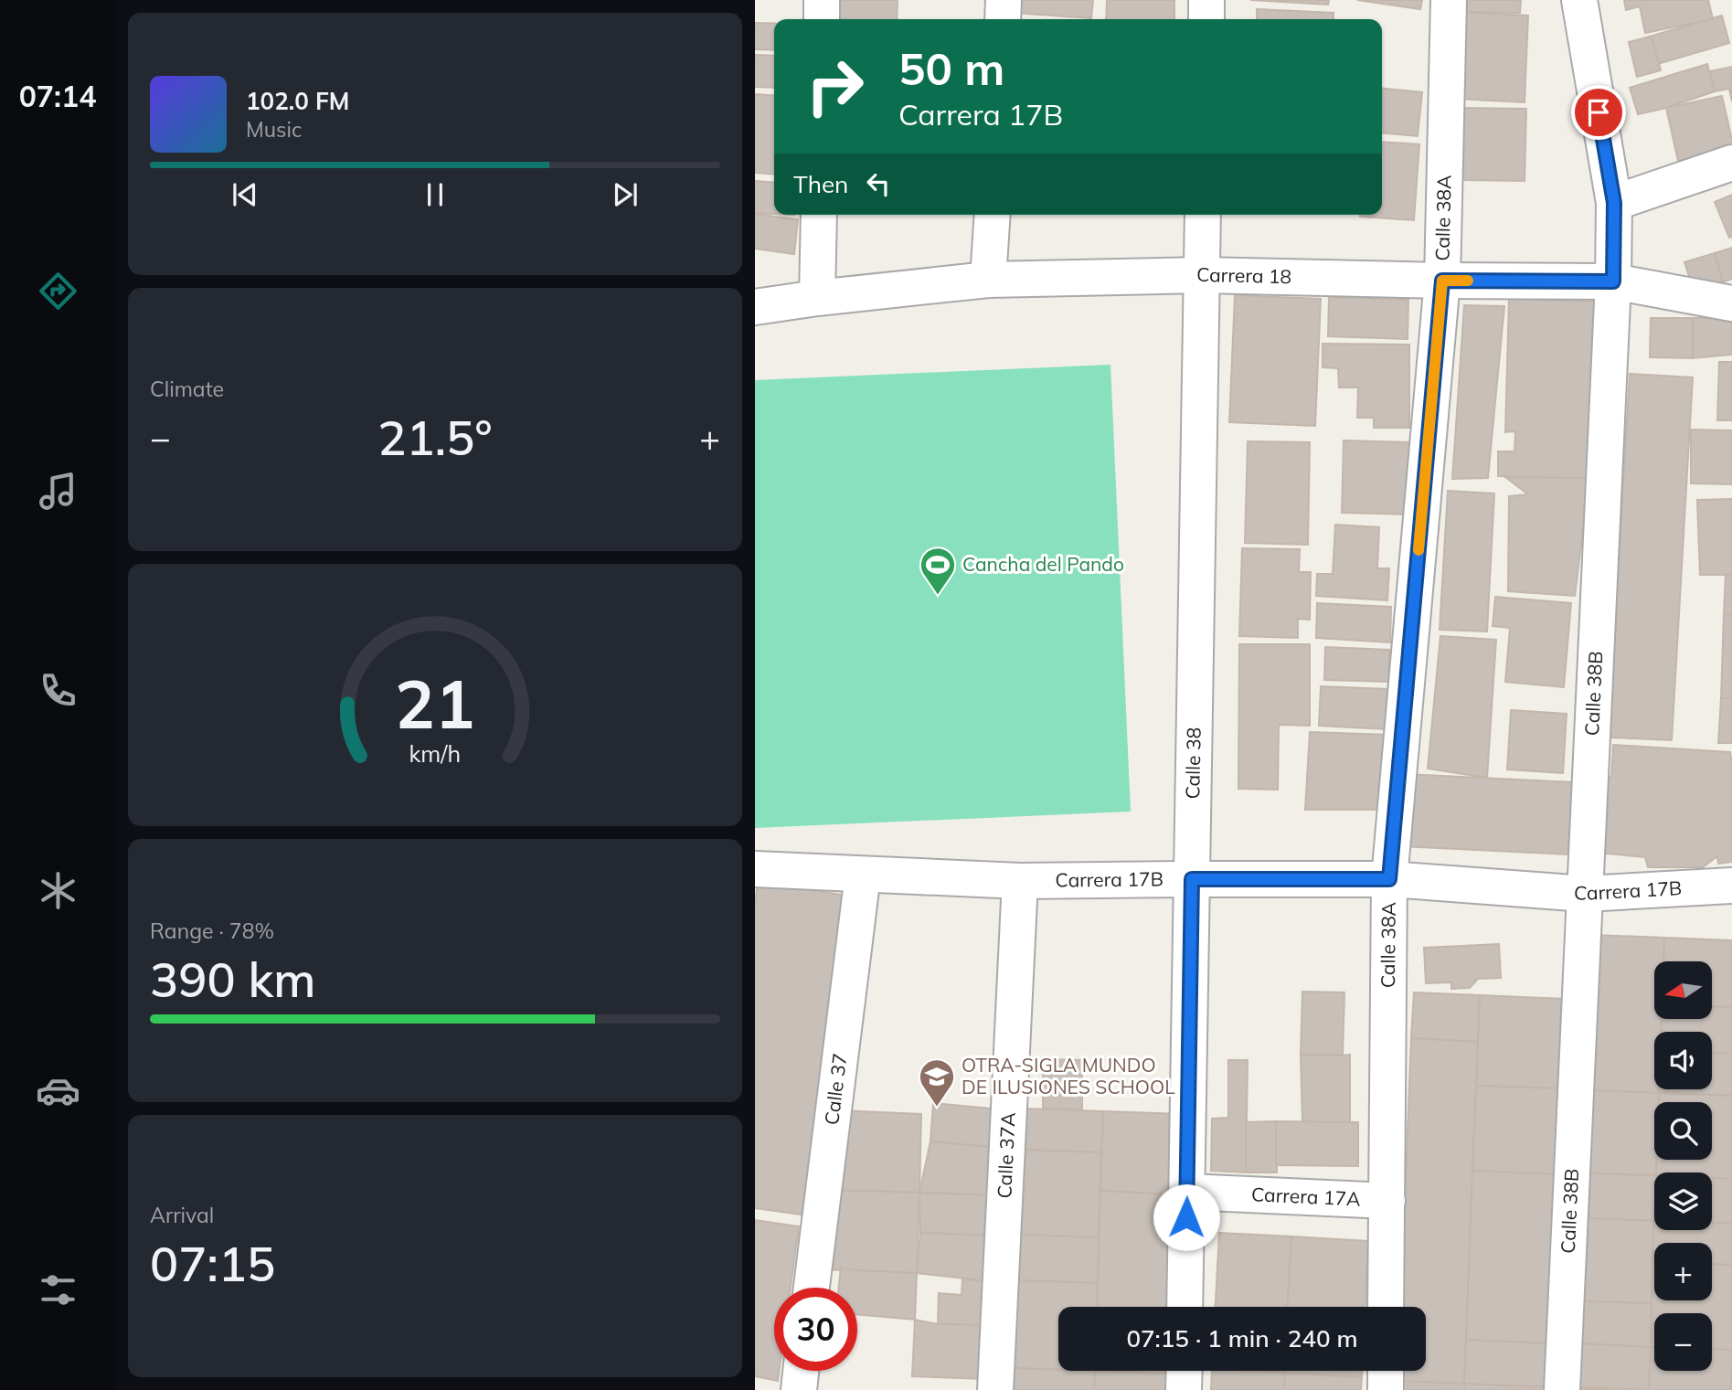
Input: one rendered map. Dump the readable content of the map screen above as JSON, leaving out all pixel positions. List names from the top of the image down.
{
  "streets": {
    "street": [
      "Calle 38A",
      "Carrera 18",
      "Calle 38B",
      "Calle 38",
      "Carrera 17B",
      "Calle 37",
      "Calle 37A",
      "Carrera 17A"
    ]
  },
  "crossings": [
    ["Calle 38A", "Carrera 18"],
    ["Calle 38A", "Carrera 17B"],
    ["Calle 38A", "Carrera 17A"],
    ["Carrera 18", "Calle 38B"],
    ["Carrera 18", "Calle 38"],
    ["Calle 38B", "Carrera 17B"],
    ["Calle 38", "Carrera 17B"],
    ["Calle 38", "Carrera 17A"],
    ["Carrera 17B", "Calle 37"],
    ["Carrera 17B", "Calle 37A"]
  ],
  "places": {
    "sports": ["Cancha del Pando"],
    "school or university": ["OTRA-SIGLA MUNDO DE ILUSIONES SCHOOL"]
  },
  "north": "left",
  "page": {
    "tabs": "07:14",
    "turn": ["50 m", "Carrera 17B"],
    "song": ["102.0 FM", "Music"],
    "then": "Then",
    "tile": [
      "Climate",
      ["Range · 78%", "390 km"],
      ["Arrival", "07:15"]
    ],
    "heat": ["−", "21.5°", "+"],
    "map_buttons": ["+", "−"],
    "limit": "30",
    "trip": "07:15 · 1 min · 240 m",
    "gauge": ["21", "km/h"]
  }
}
